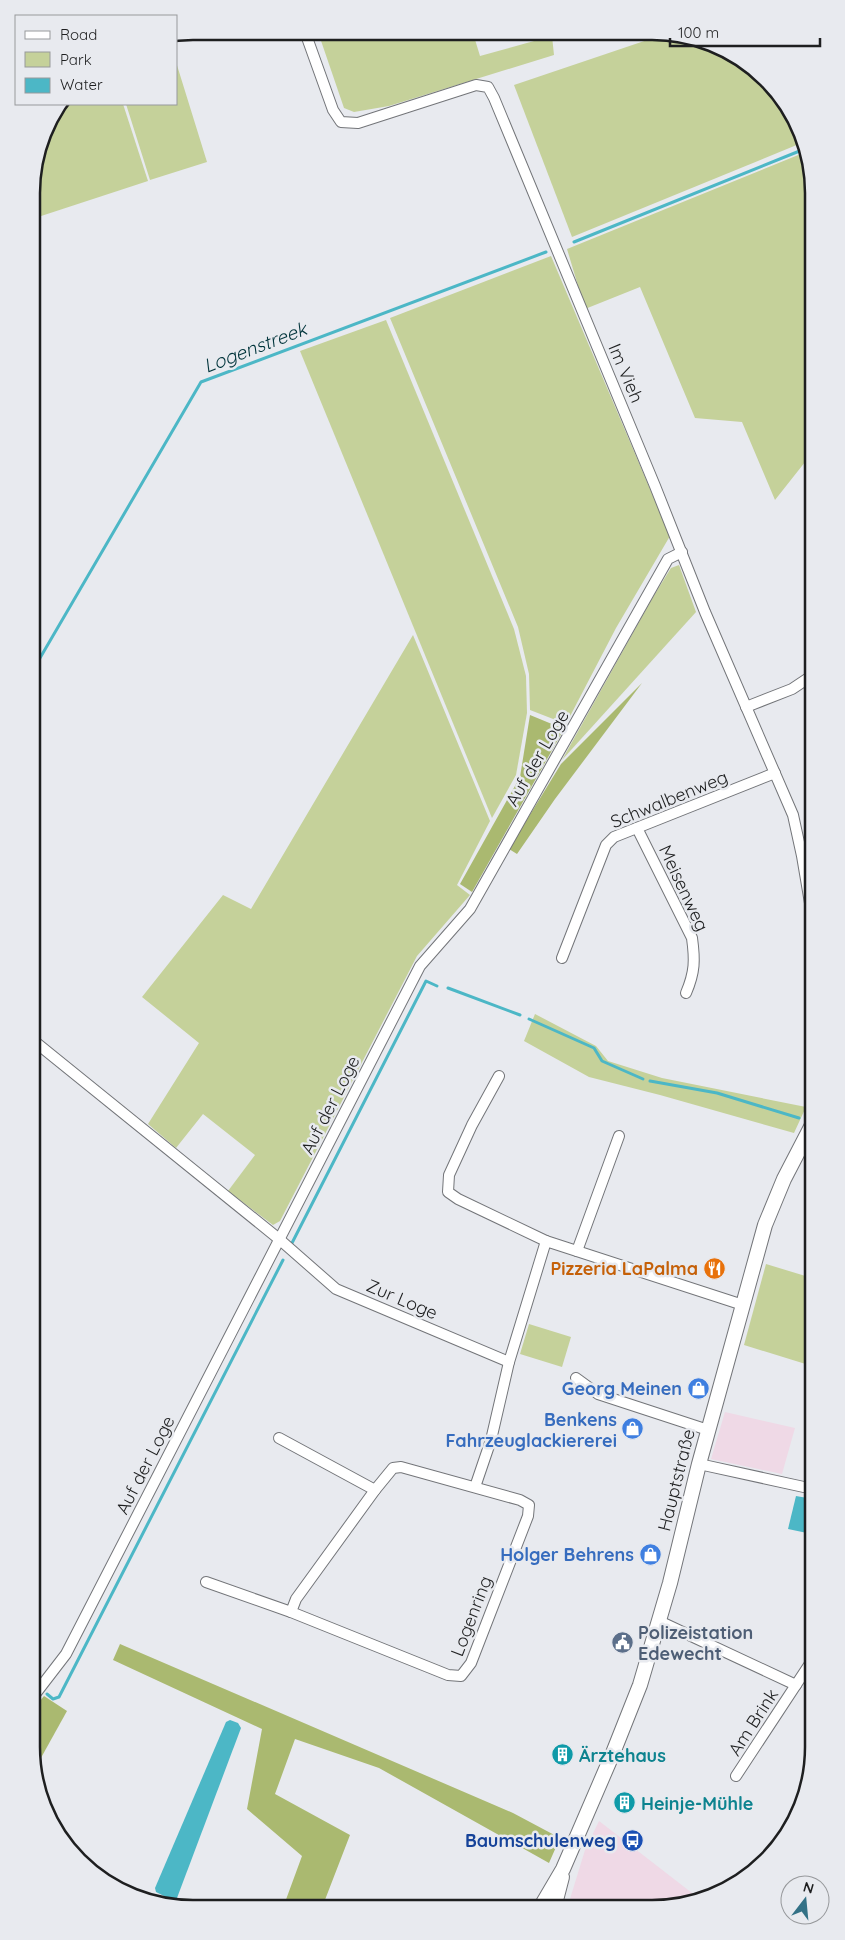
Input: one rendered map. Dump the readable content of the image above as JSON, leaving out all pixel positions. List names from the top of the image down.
{
  "streets": {
    "main road": ["Hauptstraße"],
    "street": [
      "Im Vieh",
      "Auf der Loge",
      "Schwalbenweg",
      "Meisenweg",
      "Zur Loge",
      "Logenring",
      "Am Brink"
    ]
  },
  "crossings": [
    ["Im Vieh", "Auf der Loge"],
    ["Im Vieh", "Schwalbenweg"],
    ["Auf der Loge", "Zur Loge"],
    ["Schwalbenweg", "Meisenweg"],
    ["Hauptstraße", "Am Brink"]
  ],
  "water": ["Logenstreek"],
  "places": {
    "restaurant": ["Pizzeria LaPalma"],
    "shop": ["Georg Meinen", "Benkens Fahrzeuglackiererei", "Holger Behrens"],
    "public building": ["Polizeistation Edewecht"],
    "building": ["Ärztehaus", "Heinje-Mühle"],
    "bus stop": ["Baumschulenweg"]
  },
  "legend": ["Road", "Park", "Water"],
  "scale_bar": "100 m",
  "north": "top"
}
